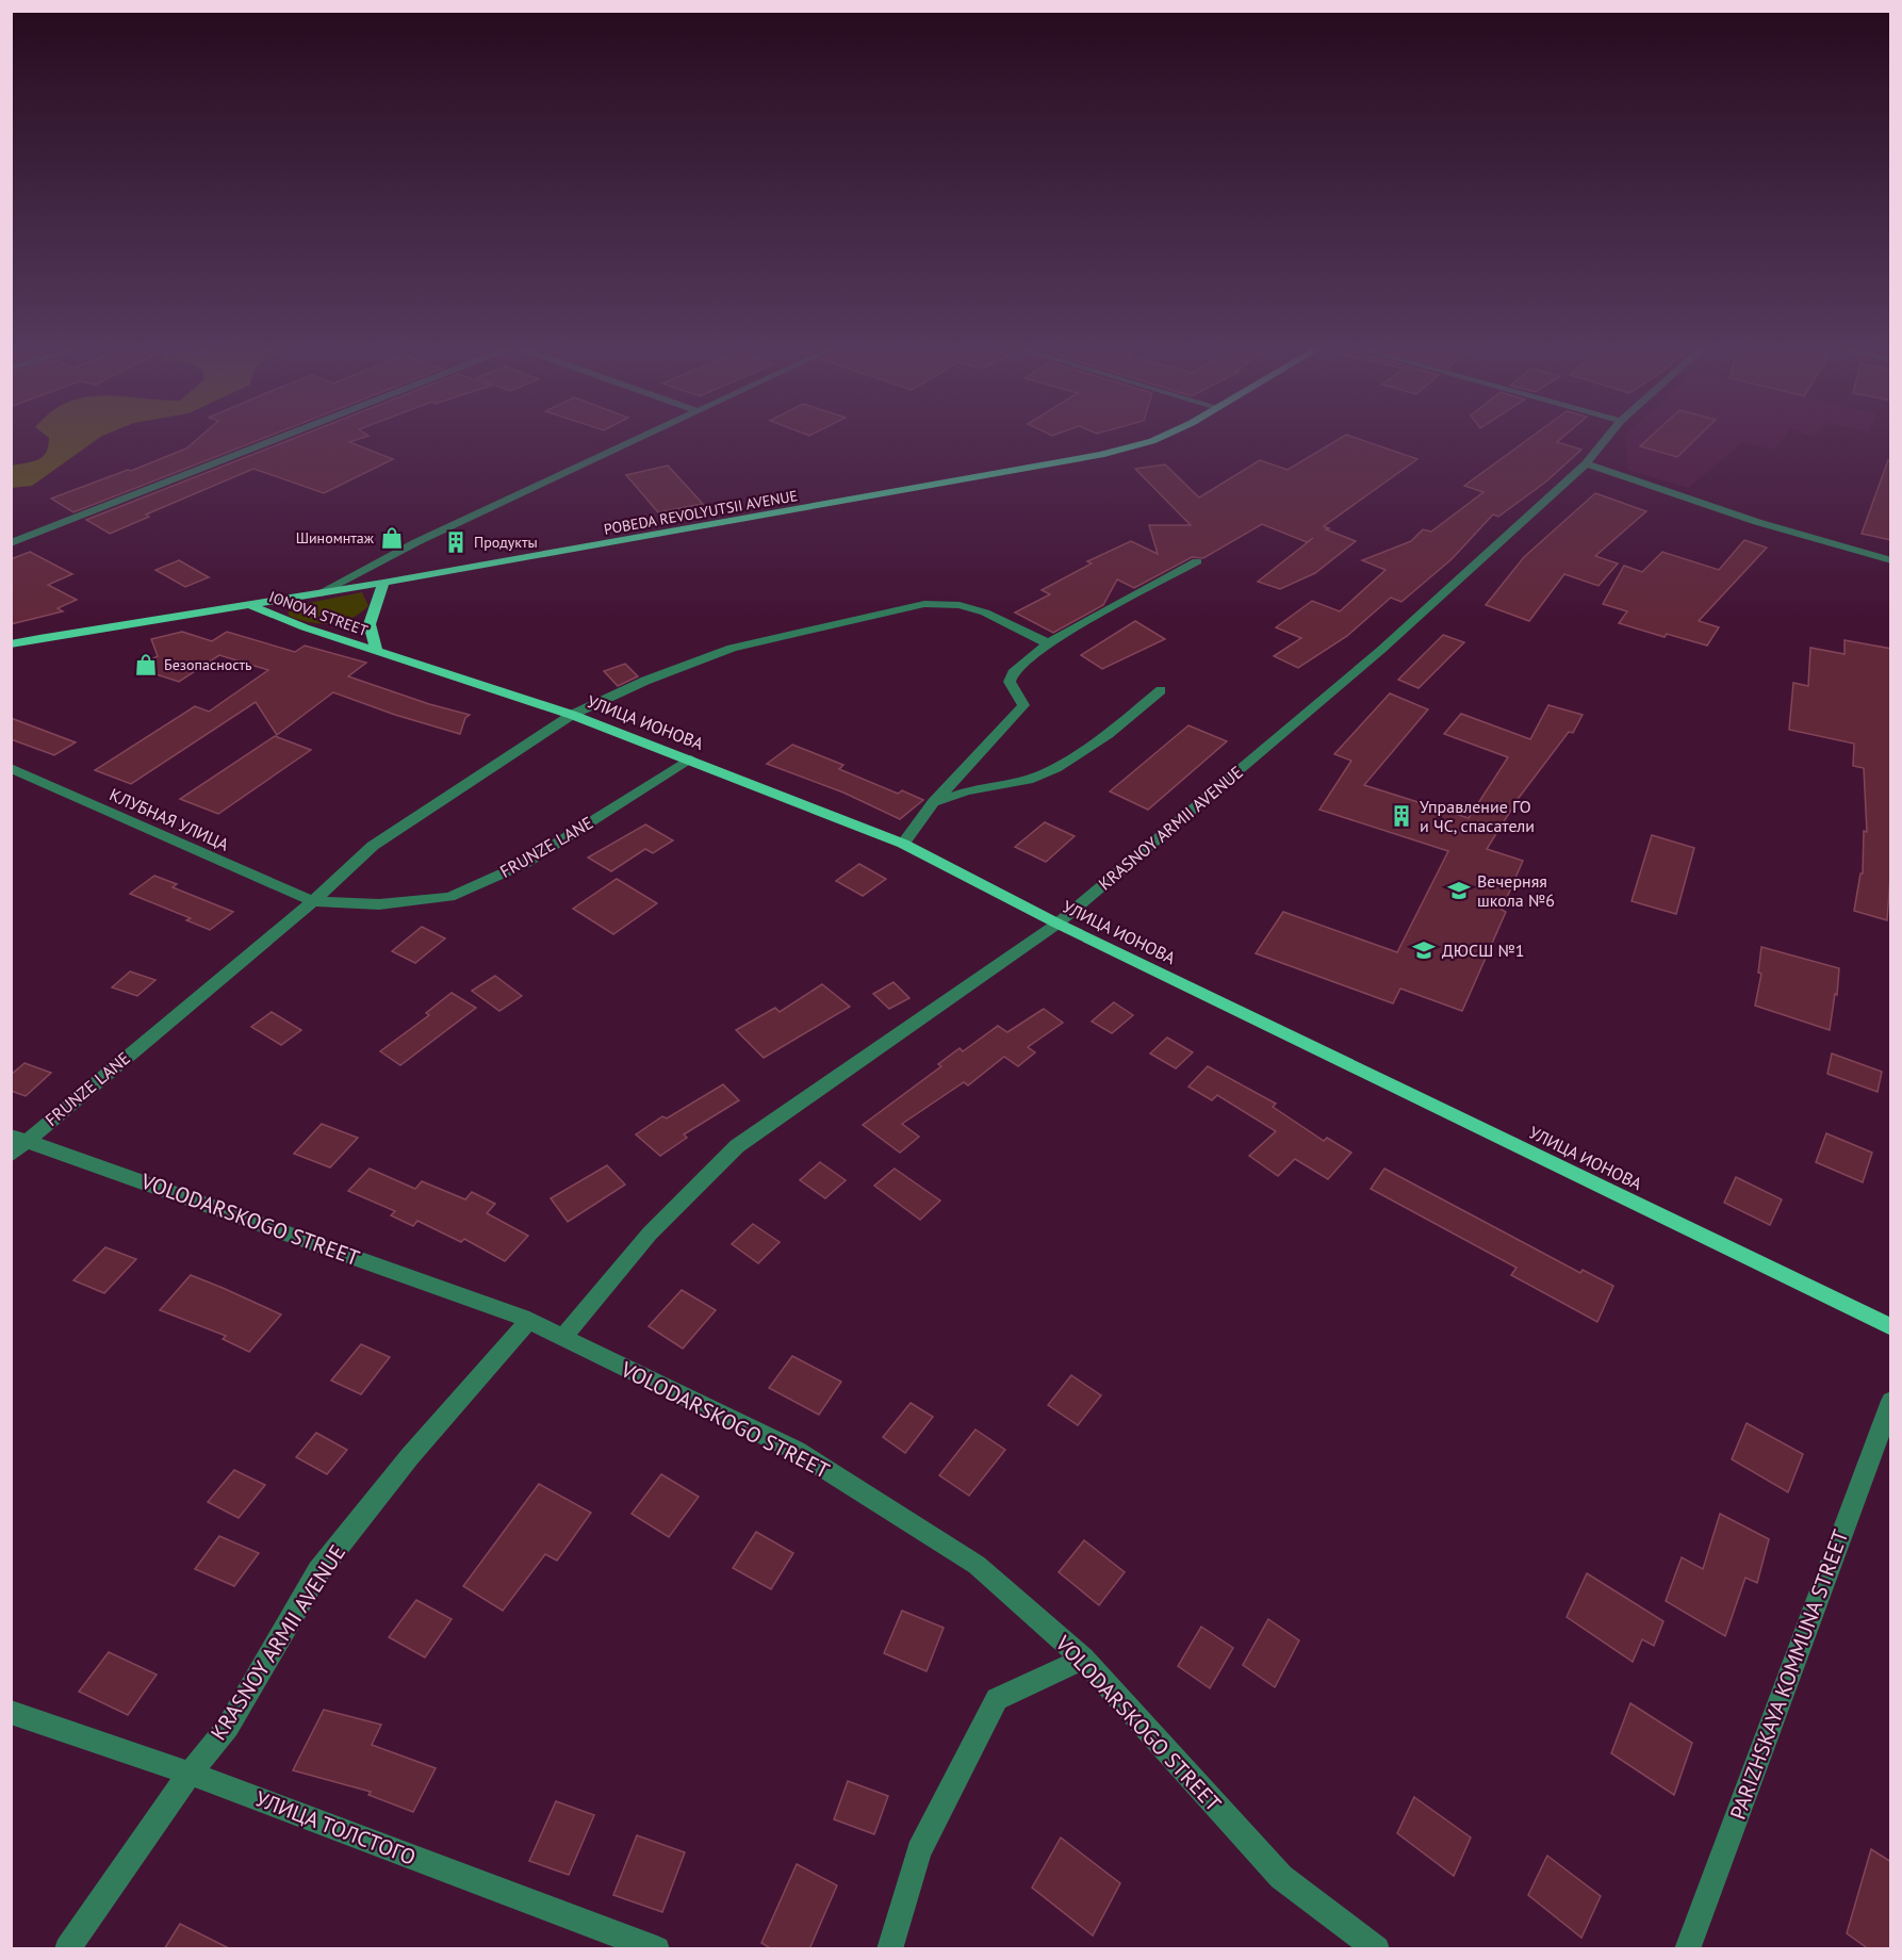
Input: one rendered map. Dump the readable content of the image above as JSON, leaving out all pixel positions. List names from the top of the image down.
{
  "streets": {
    "main road": ["POBEDA REVOLYUTSII AVENUE", "IONOVA STREET", "УЛИЦА ИОНОВА"],
    "street": [
      "КЛУБНАЯ УЛИЦА",
      "KRASNOY ARMII AVENUE",
      "FRUNZE LANE",
      "VOLODARSKOGO STREET",
      "PARIZHSKAYA KOMMUNA STREET",
      "УЛИЦА ТОЛСТОГО"
    ]
  },
  "crossings": [
    ["POBEDA REVOLYUTSII AVENUE", "IONOVA STREET"],
    ["IONOVA STREET", "УЛИЦА ИОНОВА"],
    ["УЛИЦА ИОНОВА", "KRASNOY ARMII AVENUE"],
    ["УЛИЦА ИОНОВА", "FRUNZE LANE"],
    ["КЛУБНАЯ УЛИЦА", "FRUNZE LANE"],
    ["KRASNOY ARMII AVENUE", "VOLODARSKOGO STREET"],
    ["KRASNOY ARMII AVENUE", "УЛИЦА ТОЛСТОГО"],
    ["FRUNZE LANE", "VOLODARSKOGO STREET"]
  ],
  "places": {
    "shop": ["Шиномнтаж", "Безопасность"],
    "building": ["Продукты", "Управление ГО и ЧС, спасатели"],
    "school or university": ["Вечерняя школа №6", "ДЮСШ №1"]
  }
}
